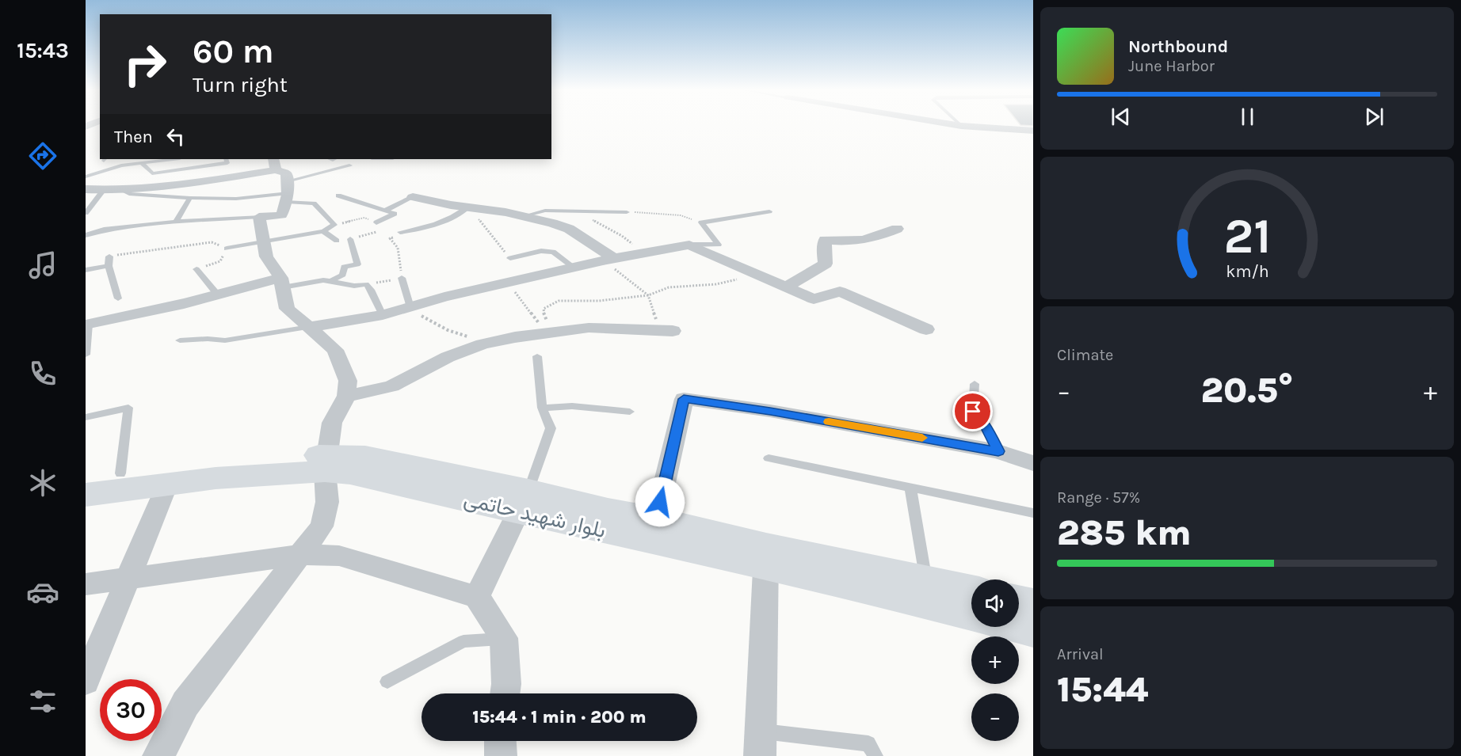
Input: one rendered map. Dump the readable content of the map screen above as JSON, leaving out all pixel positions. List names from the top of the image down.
{
  "streets": {
    "main road": ["بلوار شهید حاتمی"]
  },
  "page": {
    "tabs": "15:43",
    "turn": ["60 m", "Turn right"],
    "song": ["Northbound", "June Harbor"],
    "then": "Then",
    "tile": [
      "Climate",
      ["Range · 57%", "285 km"],
      ["Arrival", "15:44"]
    ],
    "heat": ["−", "20.5°", "+"],
    "map_buttons": ["+", "−"],
    "limit": "30",
    "trip": "15:44 · 1 min · 200 m",
    "gauge": ["21", "km/h"]
  }
}
